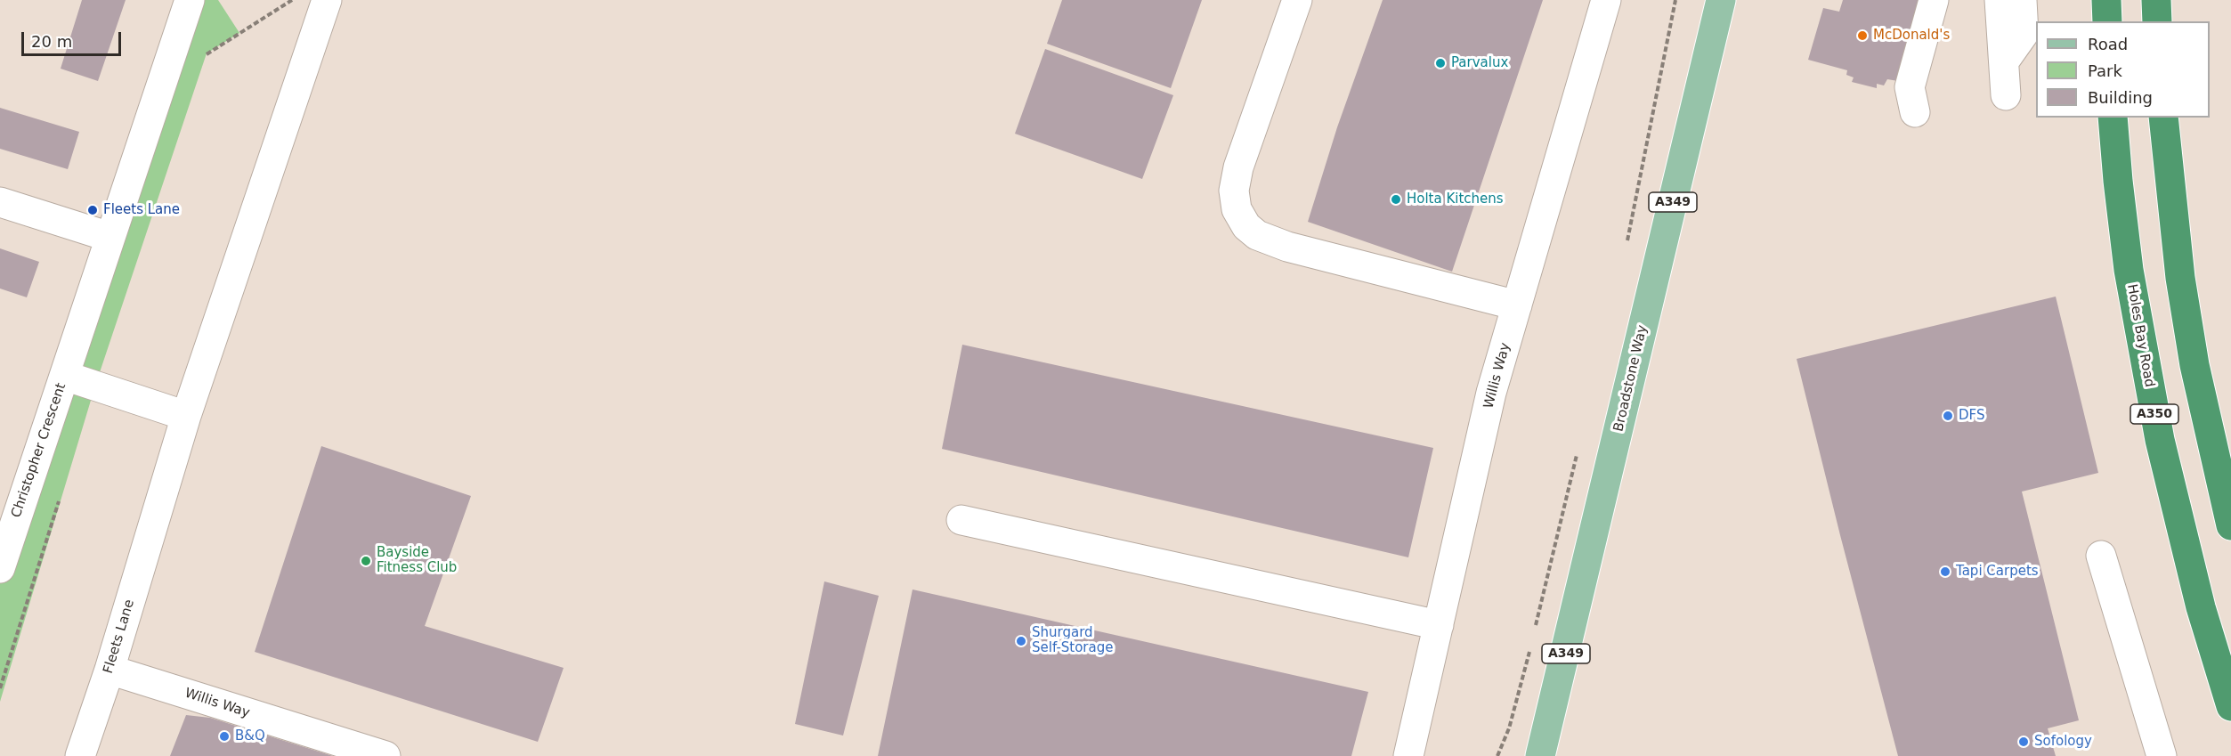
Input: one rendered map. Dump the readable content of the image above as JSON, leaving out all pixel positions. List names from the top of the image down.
{
  "streets": {
    "highway": ["Holes Bay Road", "A350"],
    "main road": ["A349", "Broadstone Way"],
    "street": ["Willis Way", "Christopher Crescent", "Fleets Lane"]
  },
  "crossings": [
    ["Willis Way", "Fleets Lane"],
    ["Christopher Crescent", "Fleets Lane"]
  ],
  "places": [
    "McDonald's",
    "Parvalux",
    "Holta Kitchens",
    "Fleets Lane",
    "DFS",
    "Bayside Fitness Club",
    "Tapi Carpets",
    "Shurgard Self-Storage",
    "B&Q",
    "Sofology"
  ],
  "legend": ["Road", "Park", "Building"],
  "scale_bar": "20 m"
}
